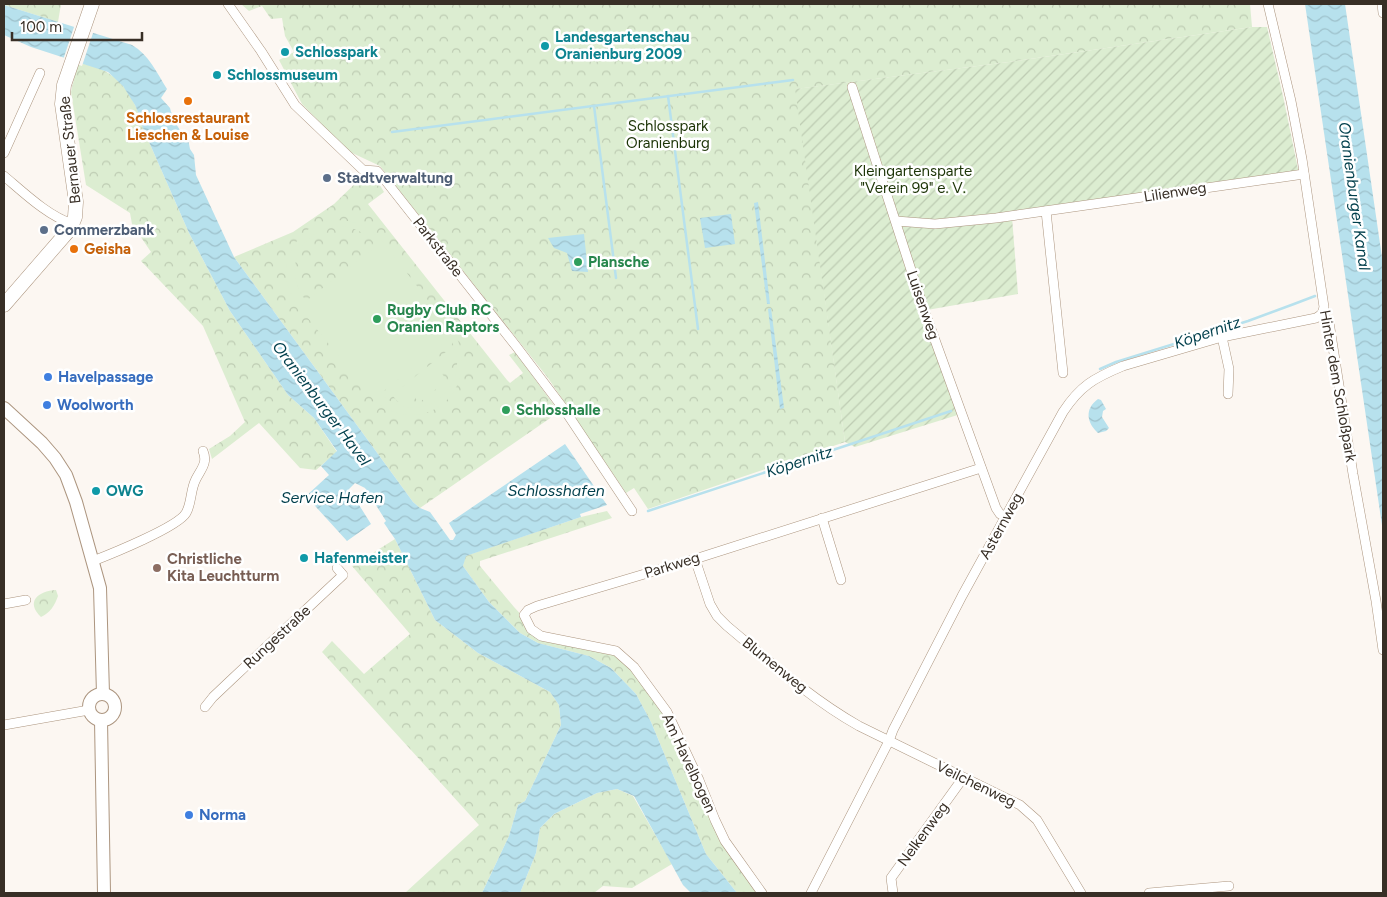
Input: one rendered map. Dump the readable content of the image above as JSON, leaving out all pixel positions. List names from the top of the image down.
{
  "streets": {
    "main road": ["Bernauer Straße"],
    "street": [
      "Lilienweg",
      "Parkstraße",
      "Luisenweg",
      "Hinter dem Schloßpark",
      "Asternweg",
      "Parkweg",
      "Rungestraße",
      "Blumenweg",
      "Am Havelbogen",
      "Veilchenweg",
      "Nelkenweg"
    ]
  },
  "crossings": [
    ["Lilienweg", "Luisenweg"],
    ["Lilienweg", "Hinter dem Schloßpark"],
    ["Luisenweg", "Asternweg"],
    ["Luisenweg", "Parkweg"],
    ["Hinter dem Schloßpark", "Asternweg"],
    ["Asternweg", "Blumenweg"],
    ["Asternweg", "Veilchenweg"],
    ["Parkweg", "Blumenweg"],
    ["Parkweg", "Am Havelbogen"],
    ["Blumenweg", "Veilchenweg"],
    ["Veilchenweg", "Nelkenweg"]
  ],
  "water": [
    "Oranienburger Kanal",
    "Köpernitz",
    "Oranienburger Havel",
    "Schlosshafen",
    "Service Hafen"
  ],
  "parks": ["Schlosspark Oranienburg", "Kleingartensparte \"Verein 99\" e. V."],
  "places": [
    "Landesgartenschau Oranienburg 2009",
    "Schlosspark",
    "Schlossmuseum",
    "Schlossrestaurant Lieschen & Louise",
    "Stadtverwaltung",
    "Commerzbank",
    "Geisha",
    "Plansche",
    "Rugby Club RC Oranien Raptors",
    "Havelpassage",
    "Woolworth",
    "Schlosshalle",
    "OWG",
    "Hafenmeister",
    "Christliche Kita Leuchtturm",
    "Norma"
  ],
  "scale_bar": "100 m"
}
